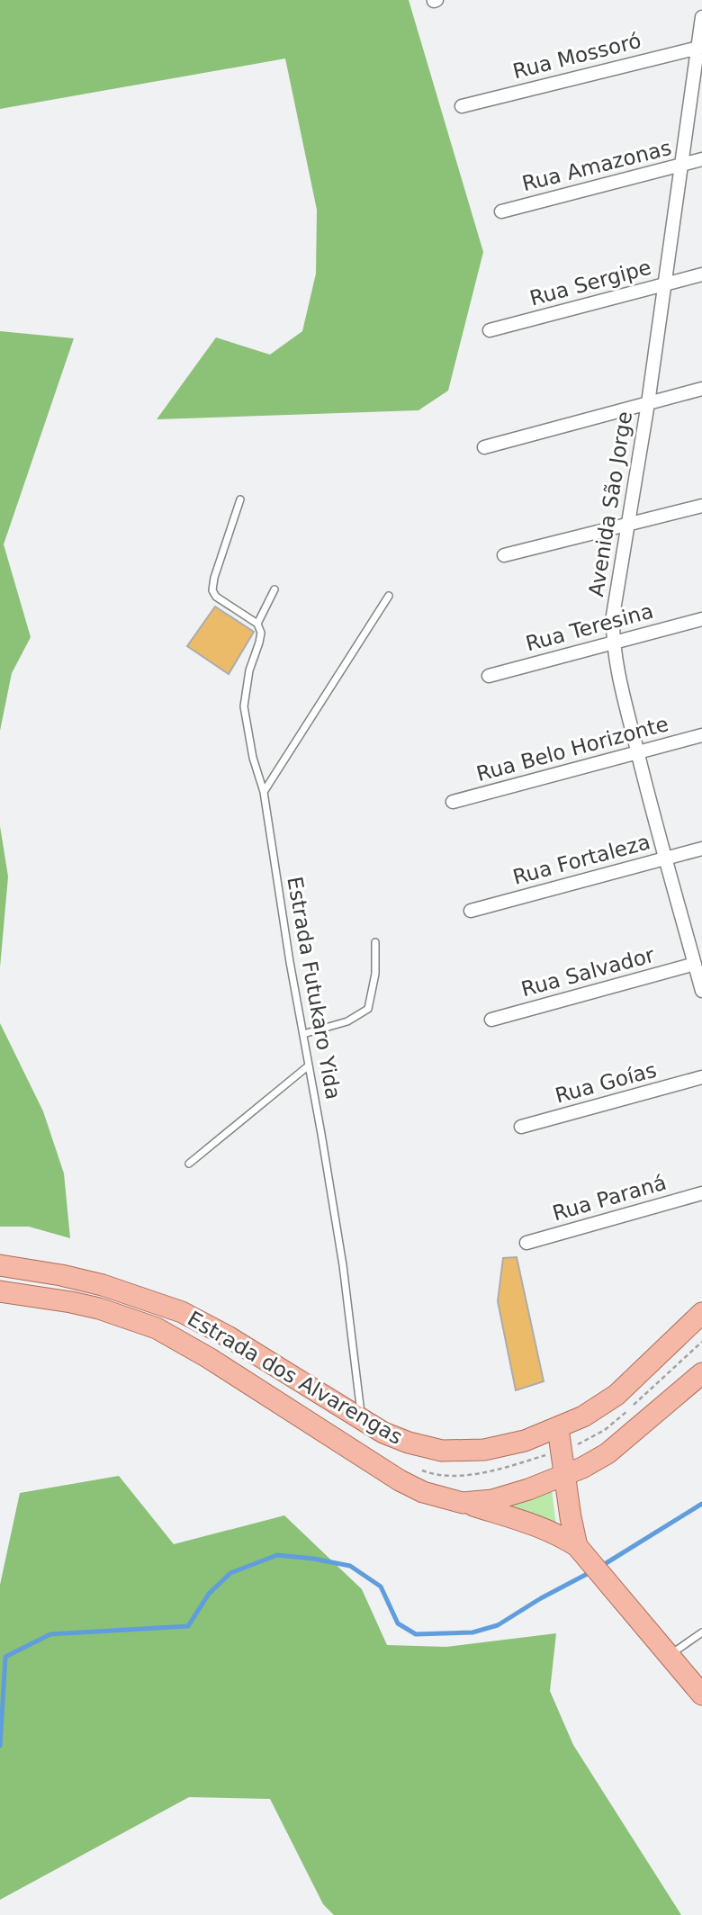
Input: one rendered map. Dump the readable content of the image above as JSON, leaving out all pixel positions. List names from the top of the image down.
{
  "streets": {
    "main road": ["Estrada dos Alvarengas"],
    "street": [
      "Rua Mossoró",
      "Rua Amazonas",
      "Rua Sergipe",
      "Avenida São Jorge",
      "Rua Teresina",
      "Rua Belo Horizonte",
      "Rua Fortaleza",
      "Rua Salvador",
      "Rua Goías",
      "Rua Paraná"
    ],
    "lane": ["Estrada Futukaro Yida"]
  },
  "crossings": [
    ["Rua Mossoró", "Avenida São Jorge"],
    ["Rua Amazonas", "Avenida São Jorge"],
    ["Rua Sergipe", "Avenida São Jorge"],
    ["Avenida São Jorge", "Rua Teresina"],
    ["Avenida São Jorge", "Rua Belo Horizonte"],
    ["Avenida São Jorge", "Rua Fortaleza"],
    ["Avenida São Jorge", "Rua Salvador"],
    ["Estrada Futukaro Yida", "Estrada dos Alvarengas"]
  ]
}
